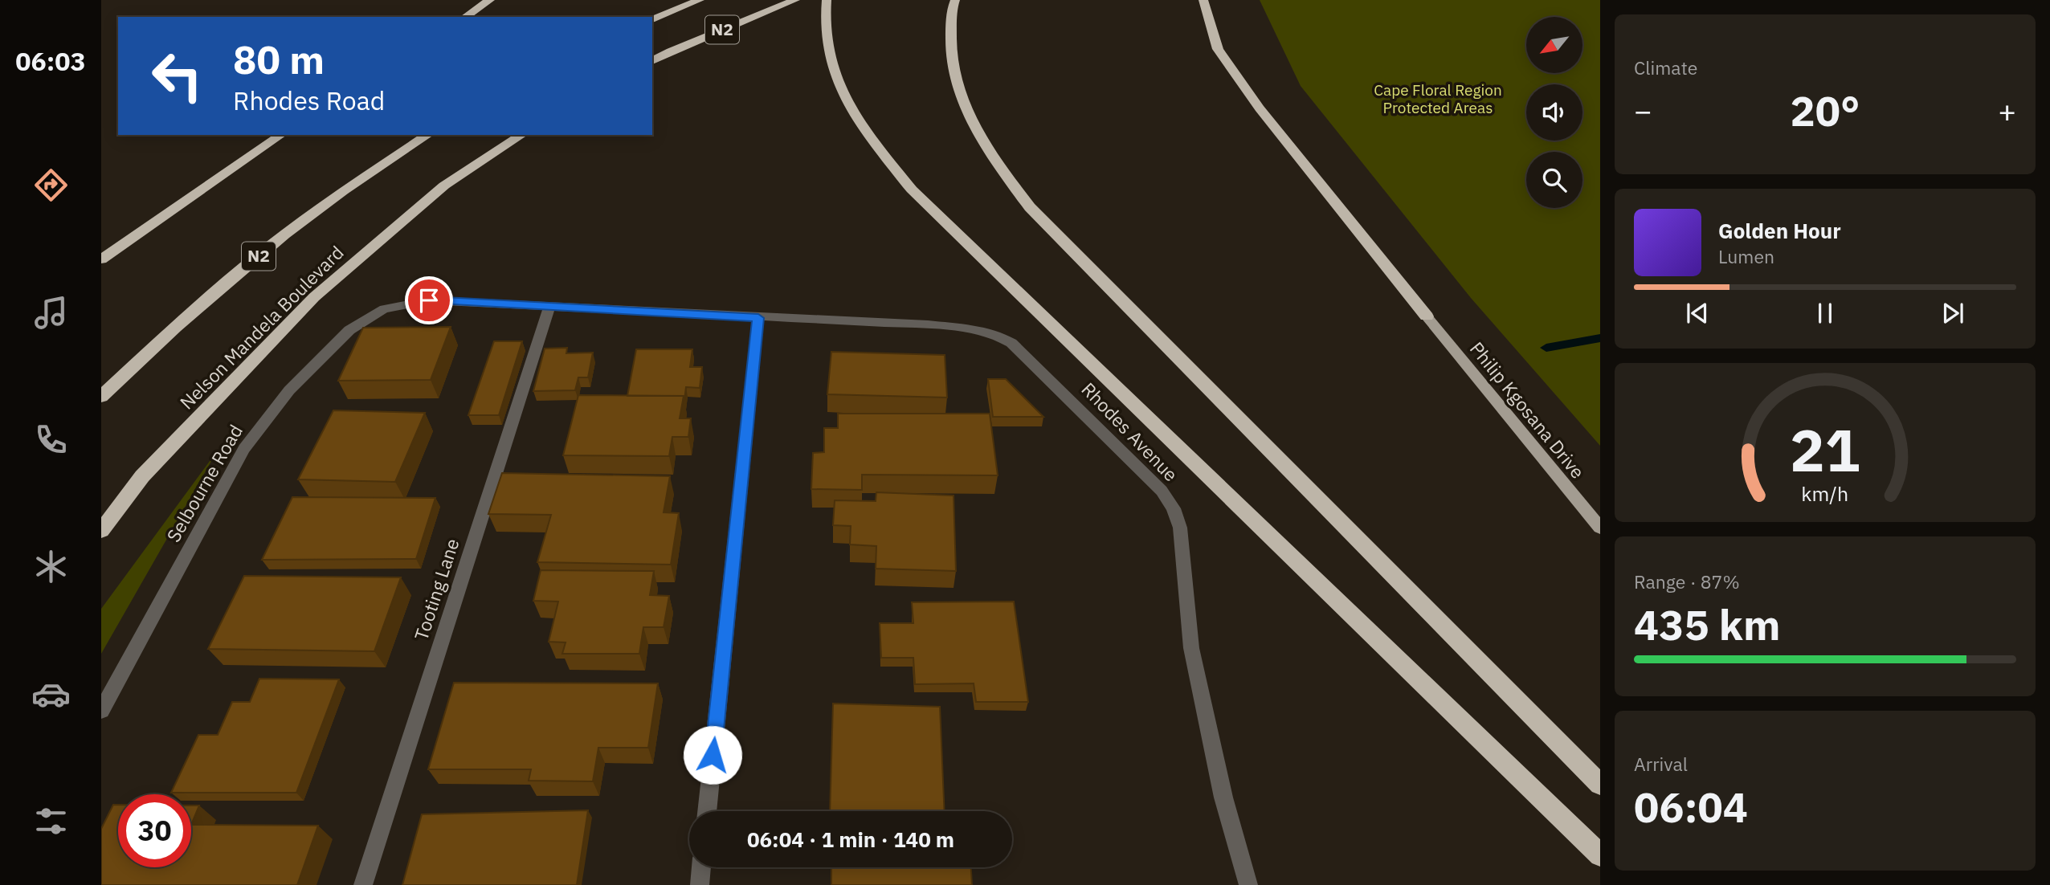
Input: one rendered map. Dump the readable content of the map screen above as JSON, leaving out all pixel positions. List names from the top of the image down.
{
  "streets": {
    "highway": ["N2", "Nelson Mandela Boulevard"],
    "main road": ["Philip Kgosana Drive"],
    "street": ["Rhodes Avenue", "Selbourne Road", "Tooting Lane"]
  },
  "crossings": [
    ["Rhodes Avenue", "Selbourne Road"],
    ["Rhodes Avenue", "Tooting Lane"]
  ],
  "parks": ["Cape Floral Region Protected Areas"],
  "north": "bottom left",
  "page": {
    "tabs": "06:03",
    "tile": [
      "Climate",
      ["Range · 87%", "435 km"],
      ["Arrival", "06:04"]
    ],
    "turn": ["80 m", "Rhodes Road"],
    "heat": ["−", "20°", "+"],
    "song": ["Golden Hour", "Lumen"],
    "limit": "30",
    "trip": "06:04 · 1 min · 140 m",
    "gauge": ["21", "km/h"]
  }
}
